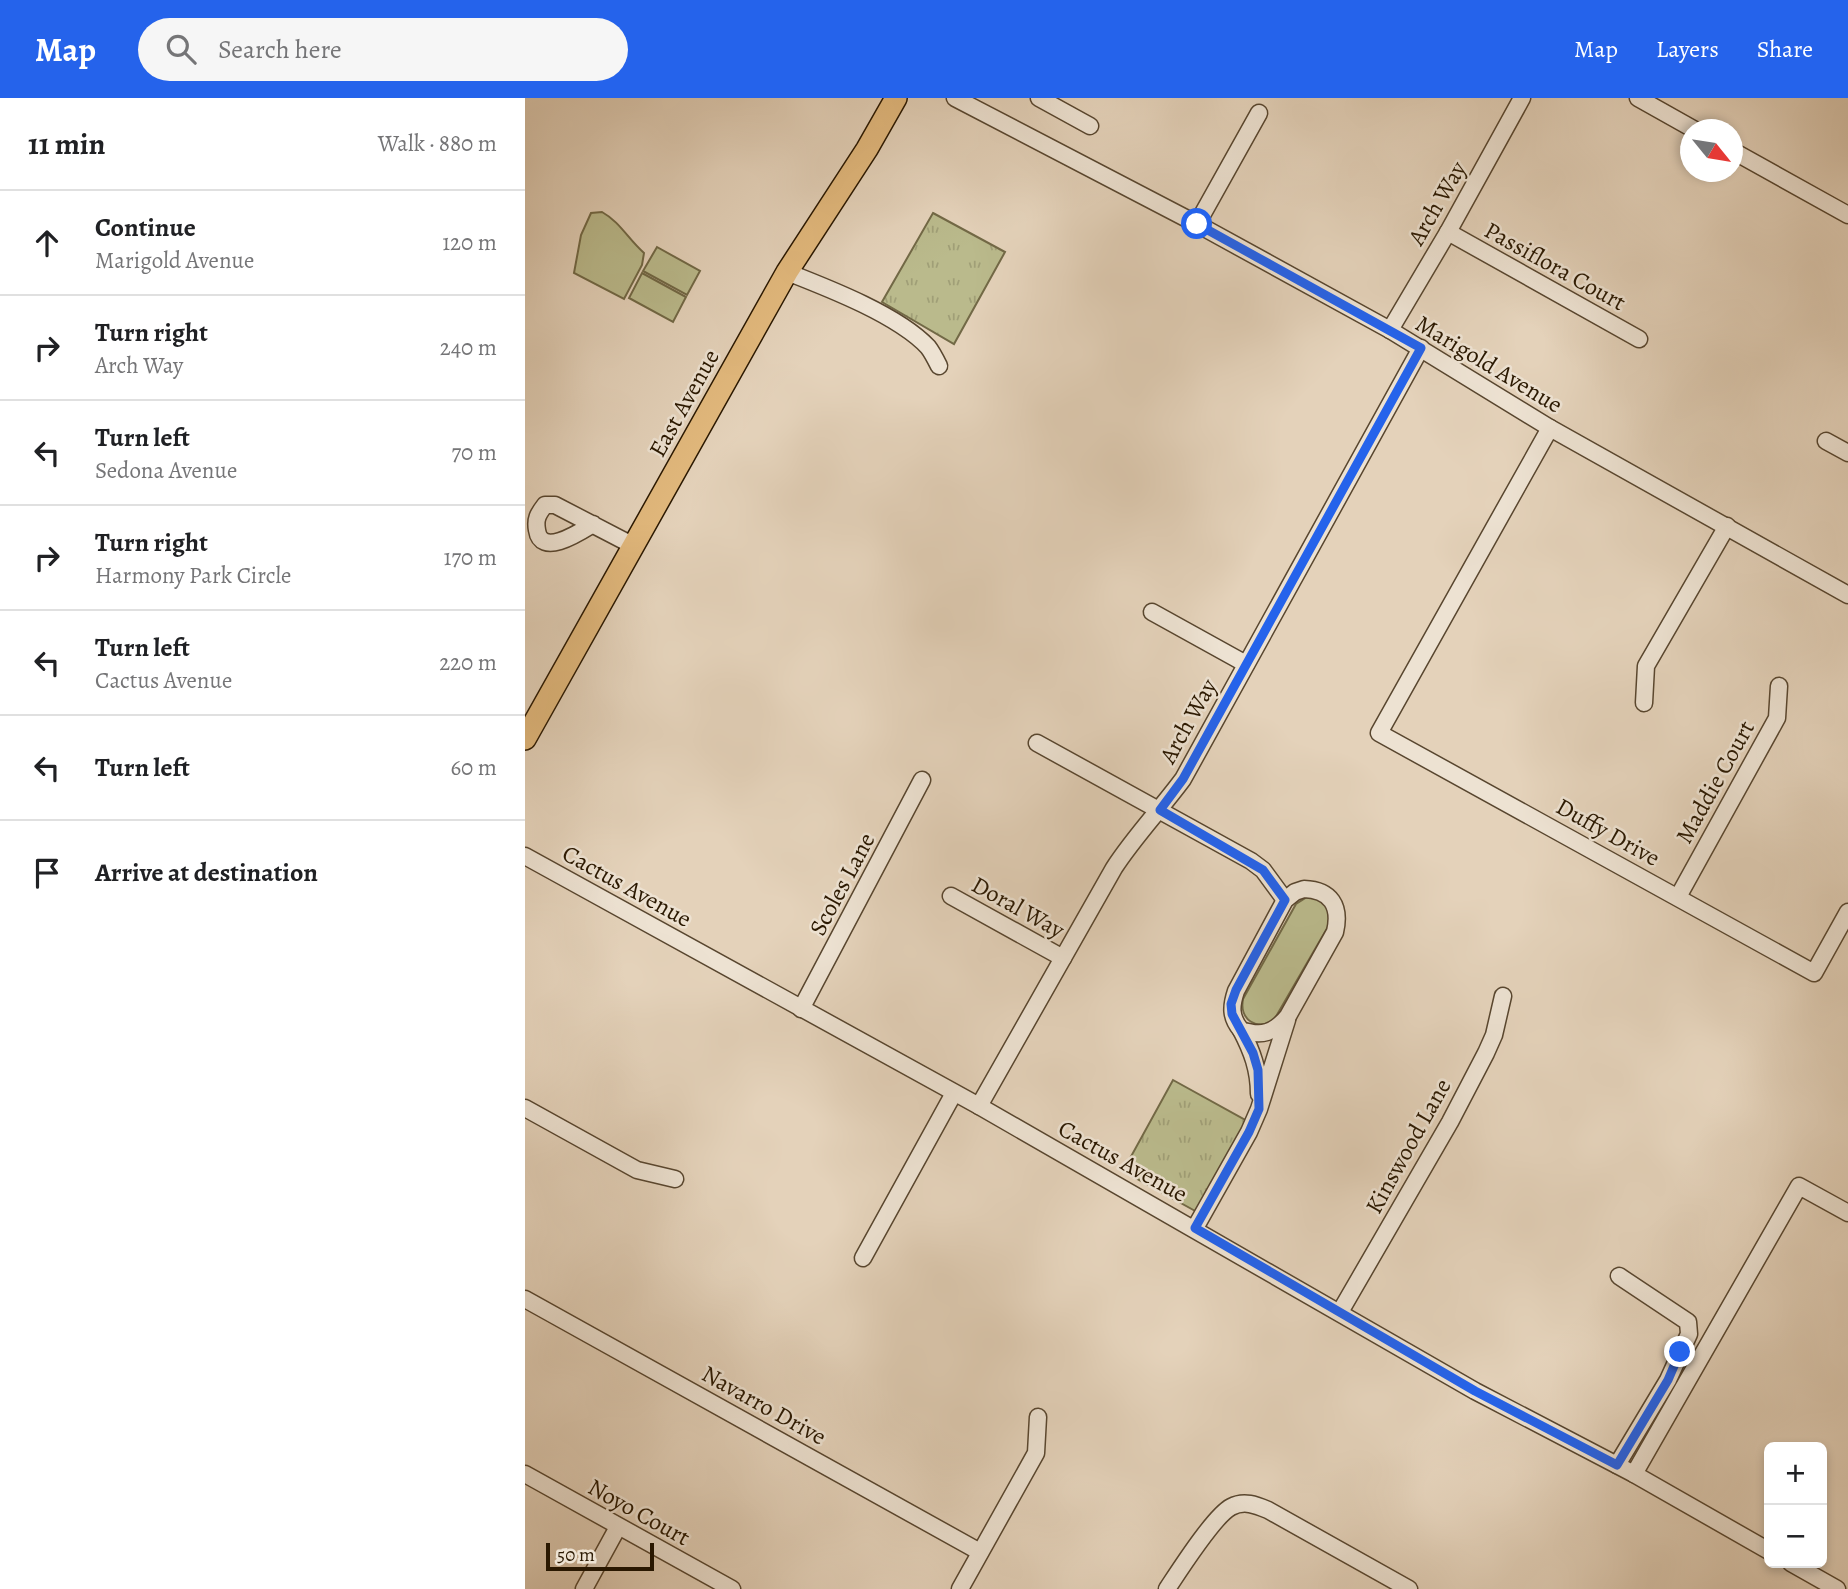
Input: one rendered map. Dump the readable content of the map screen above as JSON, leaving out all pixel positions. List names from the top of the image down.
{
  "streets": {
    "main road": ["East Avenue"],
    "street": [
      "Arch Way",
      "Passiflora Court",
      "Marigold Avenue",
      "Maddie Court",
      "Duffy Drive",
      "Scoles Lane",
      "Cactus Avenue",
      "Doral Way",
      "Kinswood Lane",
      "Navarro Drive",
      "Noyo Court"
    ]
  },
  "crossings": [
    ["Arch Way", "Passiflora Court"],
    ["Arch Way", "Marigold Avenue"],
    ["Arch Way", "Cactus Avenue"],
    ["Arch Way", "Doral Way"],
    ["Marigold Avenue", "Duffy Drive"],
    ["Maddie Court", "Duffy Drive"],
    ["Scoles Lane", "Cactus Avenue"],
    ["Cactus Avenue", "Kinswood Lane"]
  ],
  "scale_bar": "50 m",
  "north": "bottom right",
  "page": {
    "header": "Map",
    "search": "Search here",
    "nav": ["Map", "Layers", "Share"],
    "heading": ["11 min", "Walk · 880 m"],
    "list": [
      ["Continue", "Marigold Avenue", "120 m"],
      ["Turn right", "Arch Way", "240 m"],
      ["Turn left", "Sedona Avenue", "70 m"],
      ["Turn right", "Harmony Park Circle", "170 m"],
      ["Turn left", "Cactus Avenue", "220 m"],
      ["Turn left", "60 m"],
      "Arrive at destination"
    ],
    "map_buttons": ["+", "−"],
    "scale": "50 m"
  }
}
